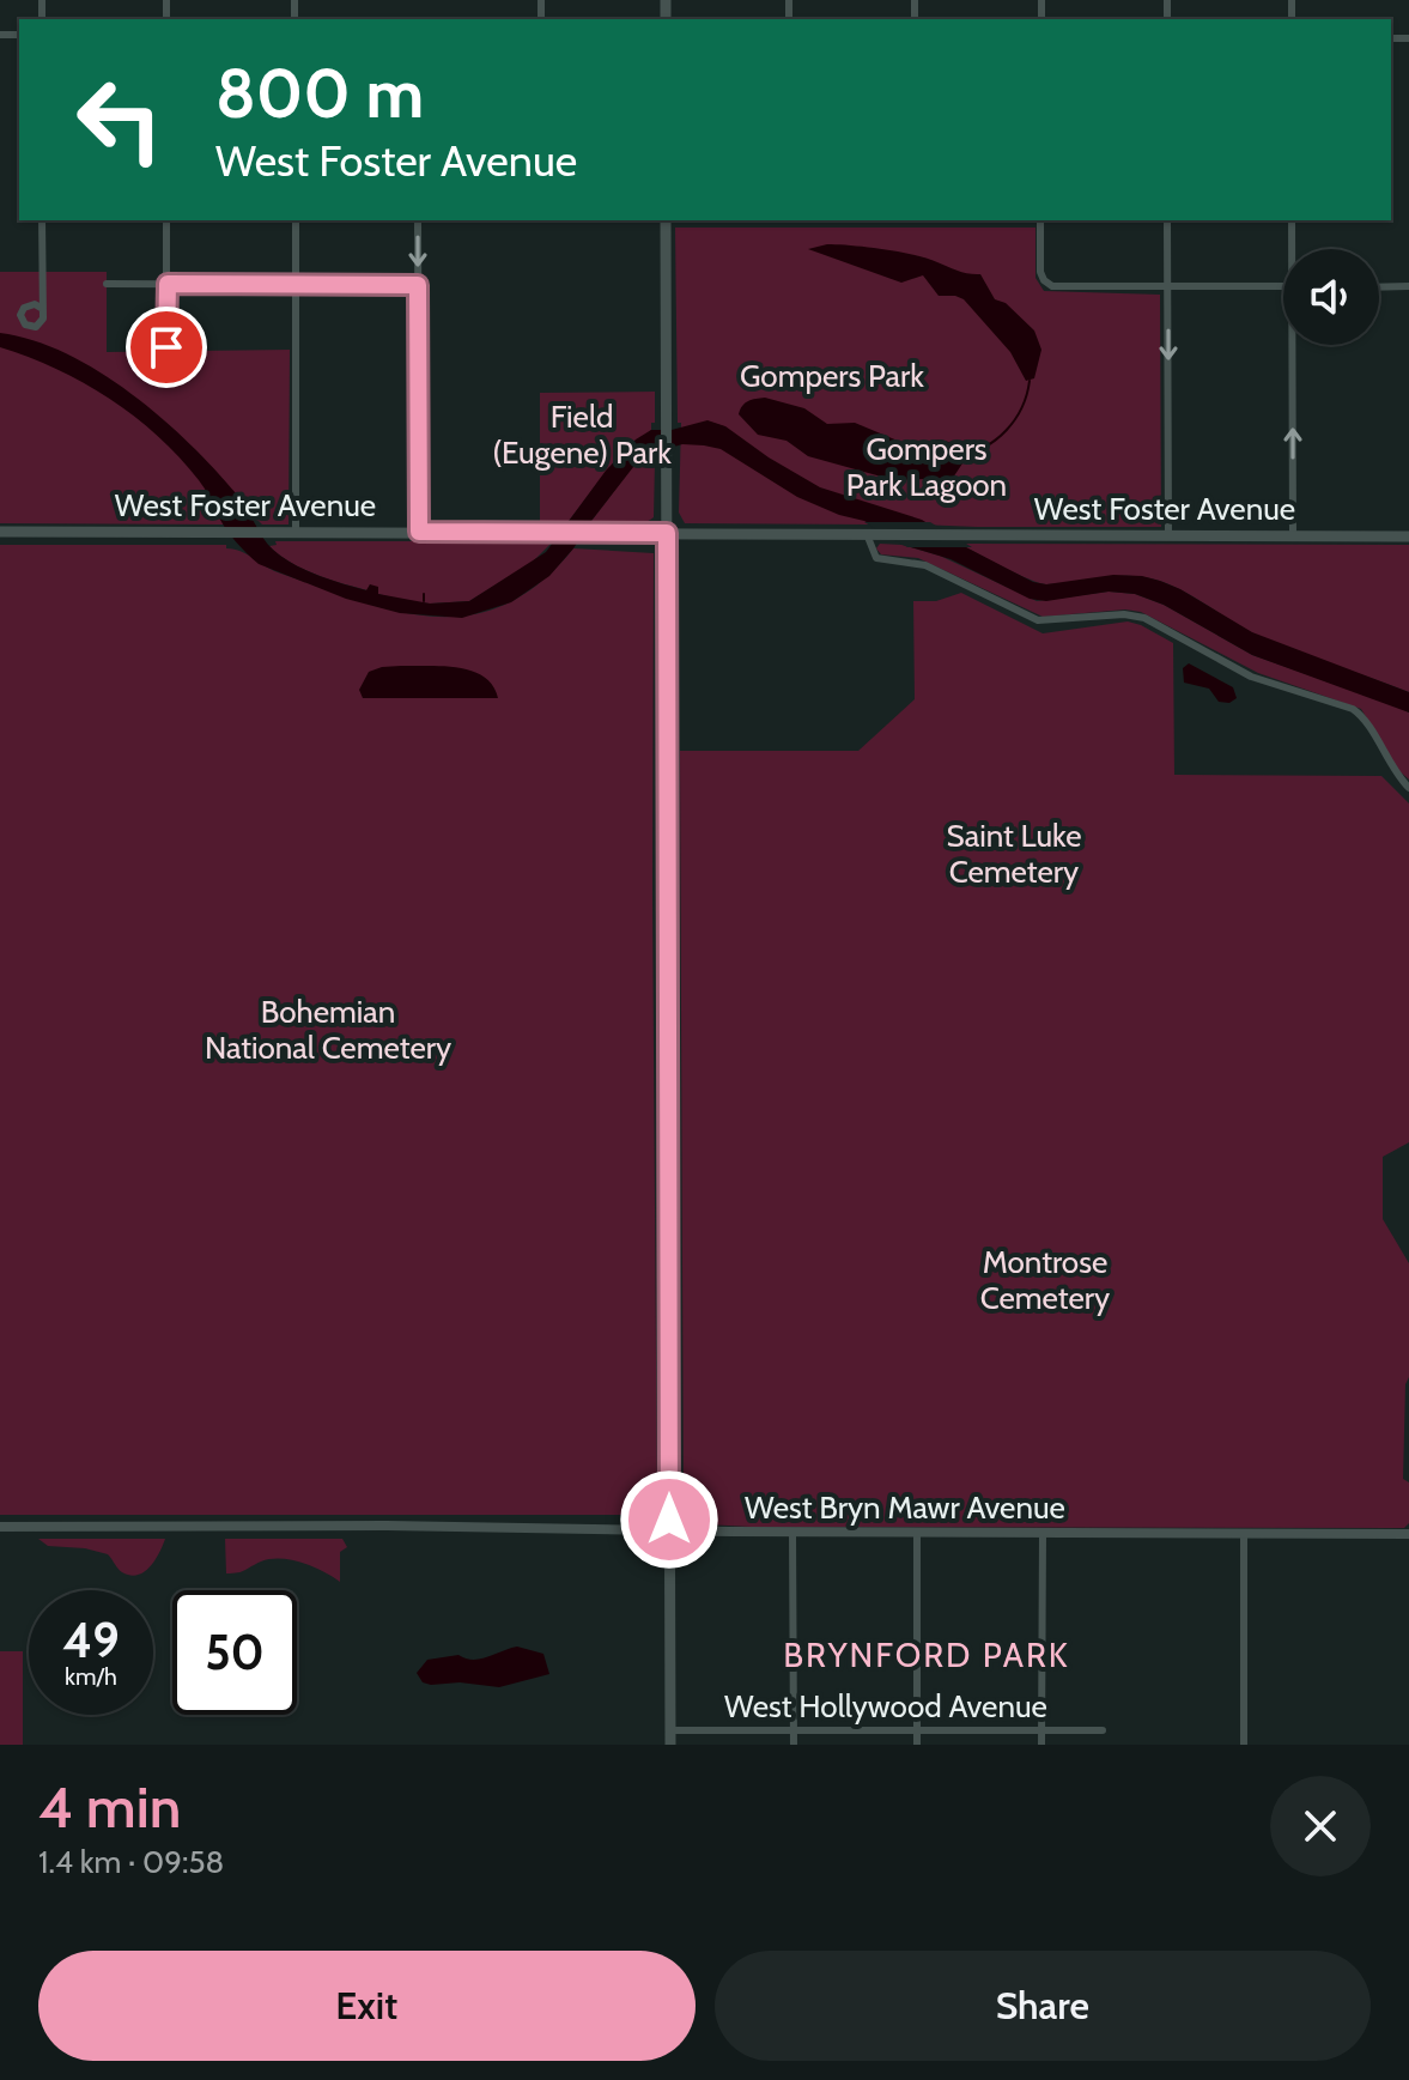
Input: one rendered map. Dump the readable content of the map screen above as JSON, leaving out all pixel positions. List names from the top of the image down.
{
  "streets": {
    "main road": ["West Foster Avenue"],
    "street": ["West Bryn Mawr Avenue", "West Hollywood Avenue"]
  },
  "districts": ["BRYNFORD PARK"],
  "parks": [
    "Gompers Park",
    "Field (Eugene) Park",
    "Gompers Park Lagoon",
    "Saint Luke Cemetery",
    "Bohemian National Cemetery",
    "Montrose Cemetery"
  ],
  "page": {
    "turn": ["800 m", "West Foster Avenue"],
    "speed": "49 km/h",
    "limit": "50",
    "heading": ["4 min", "1.4 km · 09:58"],
    "buttons": ["Exit", "Share"]
  }
}
